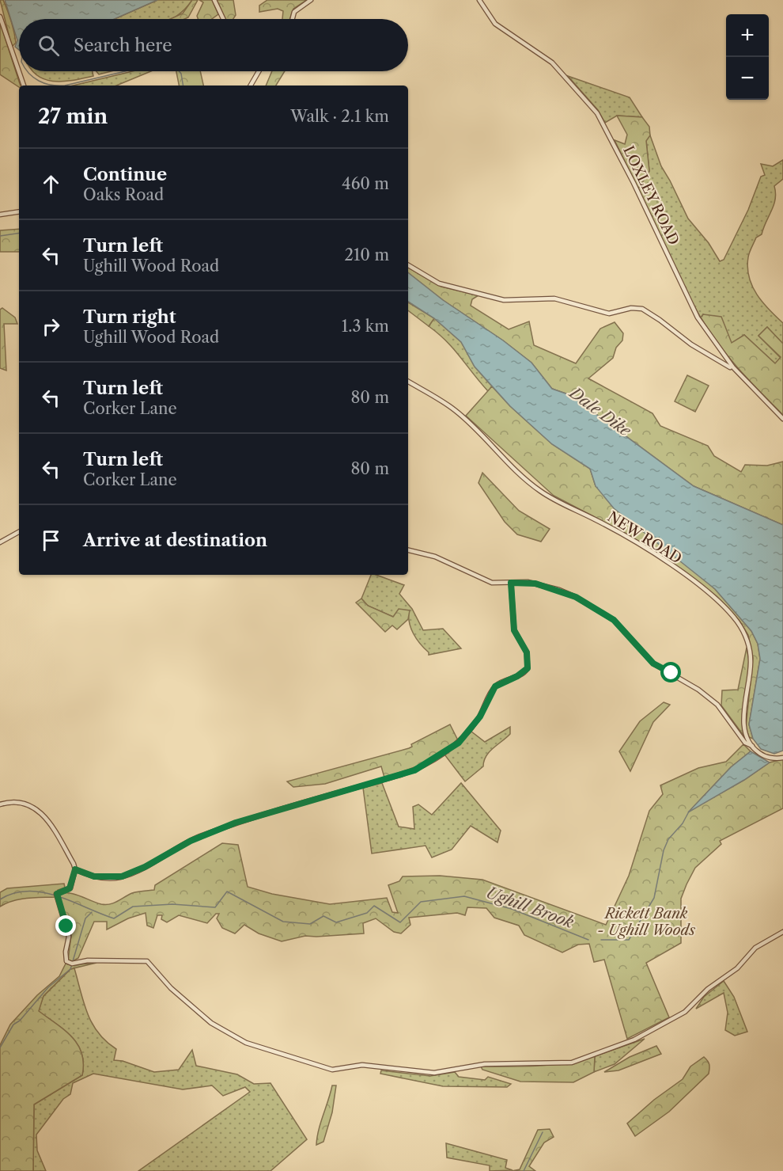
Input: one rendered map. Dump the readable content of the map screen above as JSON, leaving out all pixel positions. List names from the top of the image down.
{
  "streets": {
    "street": ["LOXLEY ROAD", "NEW ROAD"]
  },
  "water": ["Dale Dike", "Ughill Brook"],
  "parks": ["Rickett Bank - Ughill Woods"],
  "page": {
    "map_buttons": ["+", "−"],
    "search": "Search here",
    "heading": ["27 min", "Walk · 2.1 km"],
    "list": [
      ["Continue", "Oaks Road", "460 m"],
      ["Turn left", "Ughill Wood Road", "210 m"],
      ["Turn right", "Ughill Wood Road", "1.3 km"],
      ["Turn left", "Corker Lane", "80 m"],
      ["Turn left", "Corker Lane", "80 m"],
      "Arrive at destination"
    ]
  }
}
